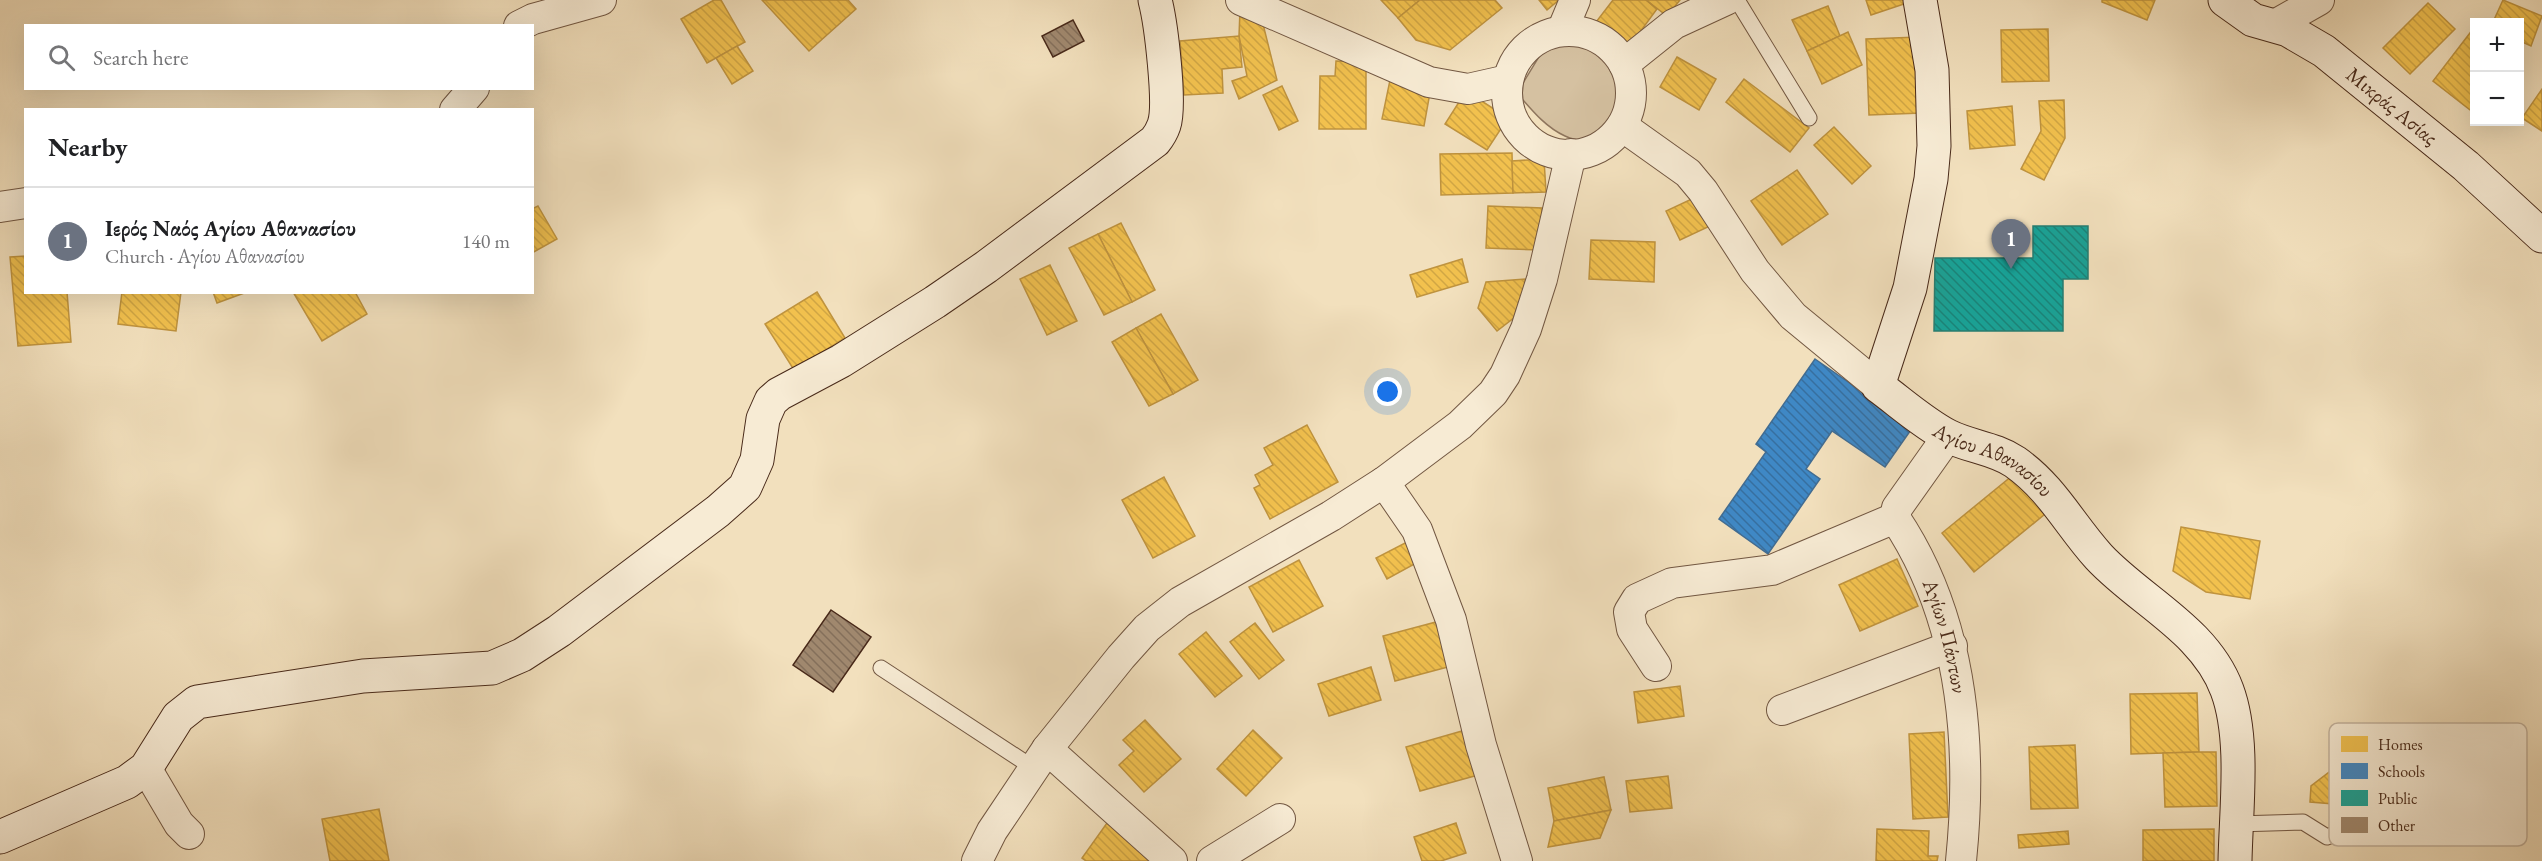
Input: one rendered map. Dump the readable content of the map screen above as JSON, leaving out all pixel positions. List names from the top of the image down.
{
  "streets": {
    "street": ["Μικράς Ασίας", "Αγίου Αθανασίου", "Αγίων Πάντων"]
  },
  "legend": [
    "Homes",
    "Schools",
    "Public",
    "Other"
  ],
  "page": {
    "map_buttons": ["+", "−"],
    "search": "Search here",
    "heading": "Nearby",
    "list": [
      {
        "mark": "1",
        "name": "Ιερός Ναός Αγίου Αθανασίου",
        "note": "Church · Αγίου Αθανασίου",
        "value": "140 m"
      }
    ],
    "pins": "1"
  }
}
